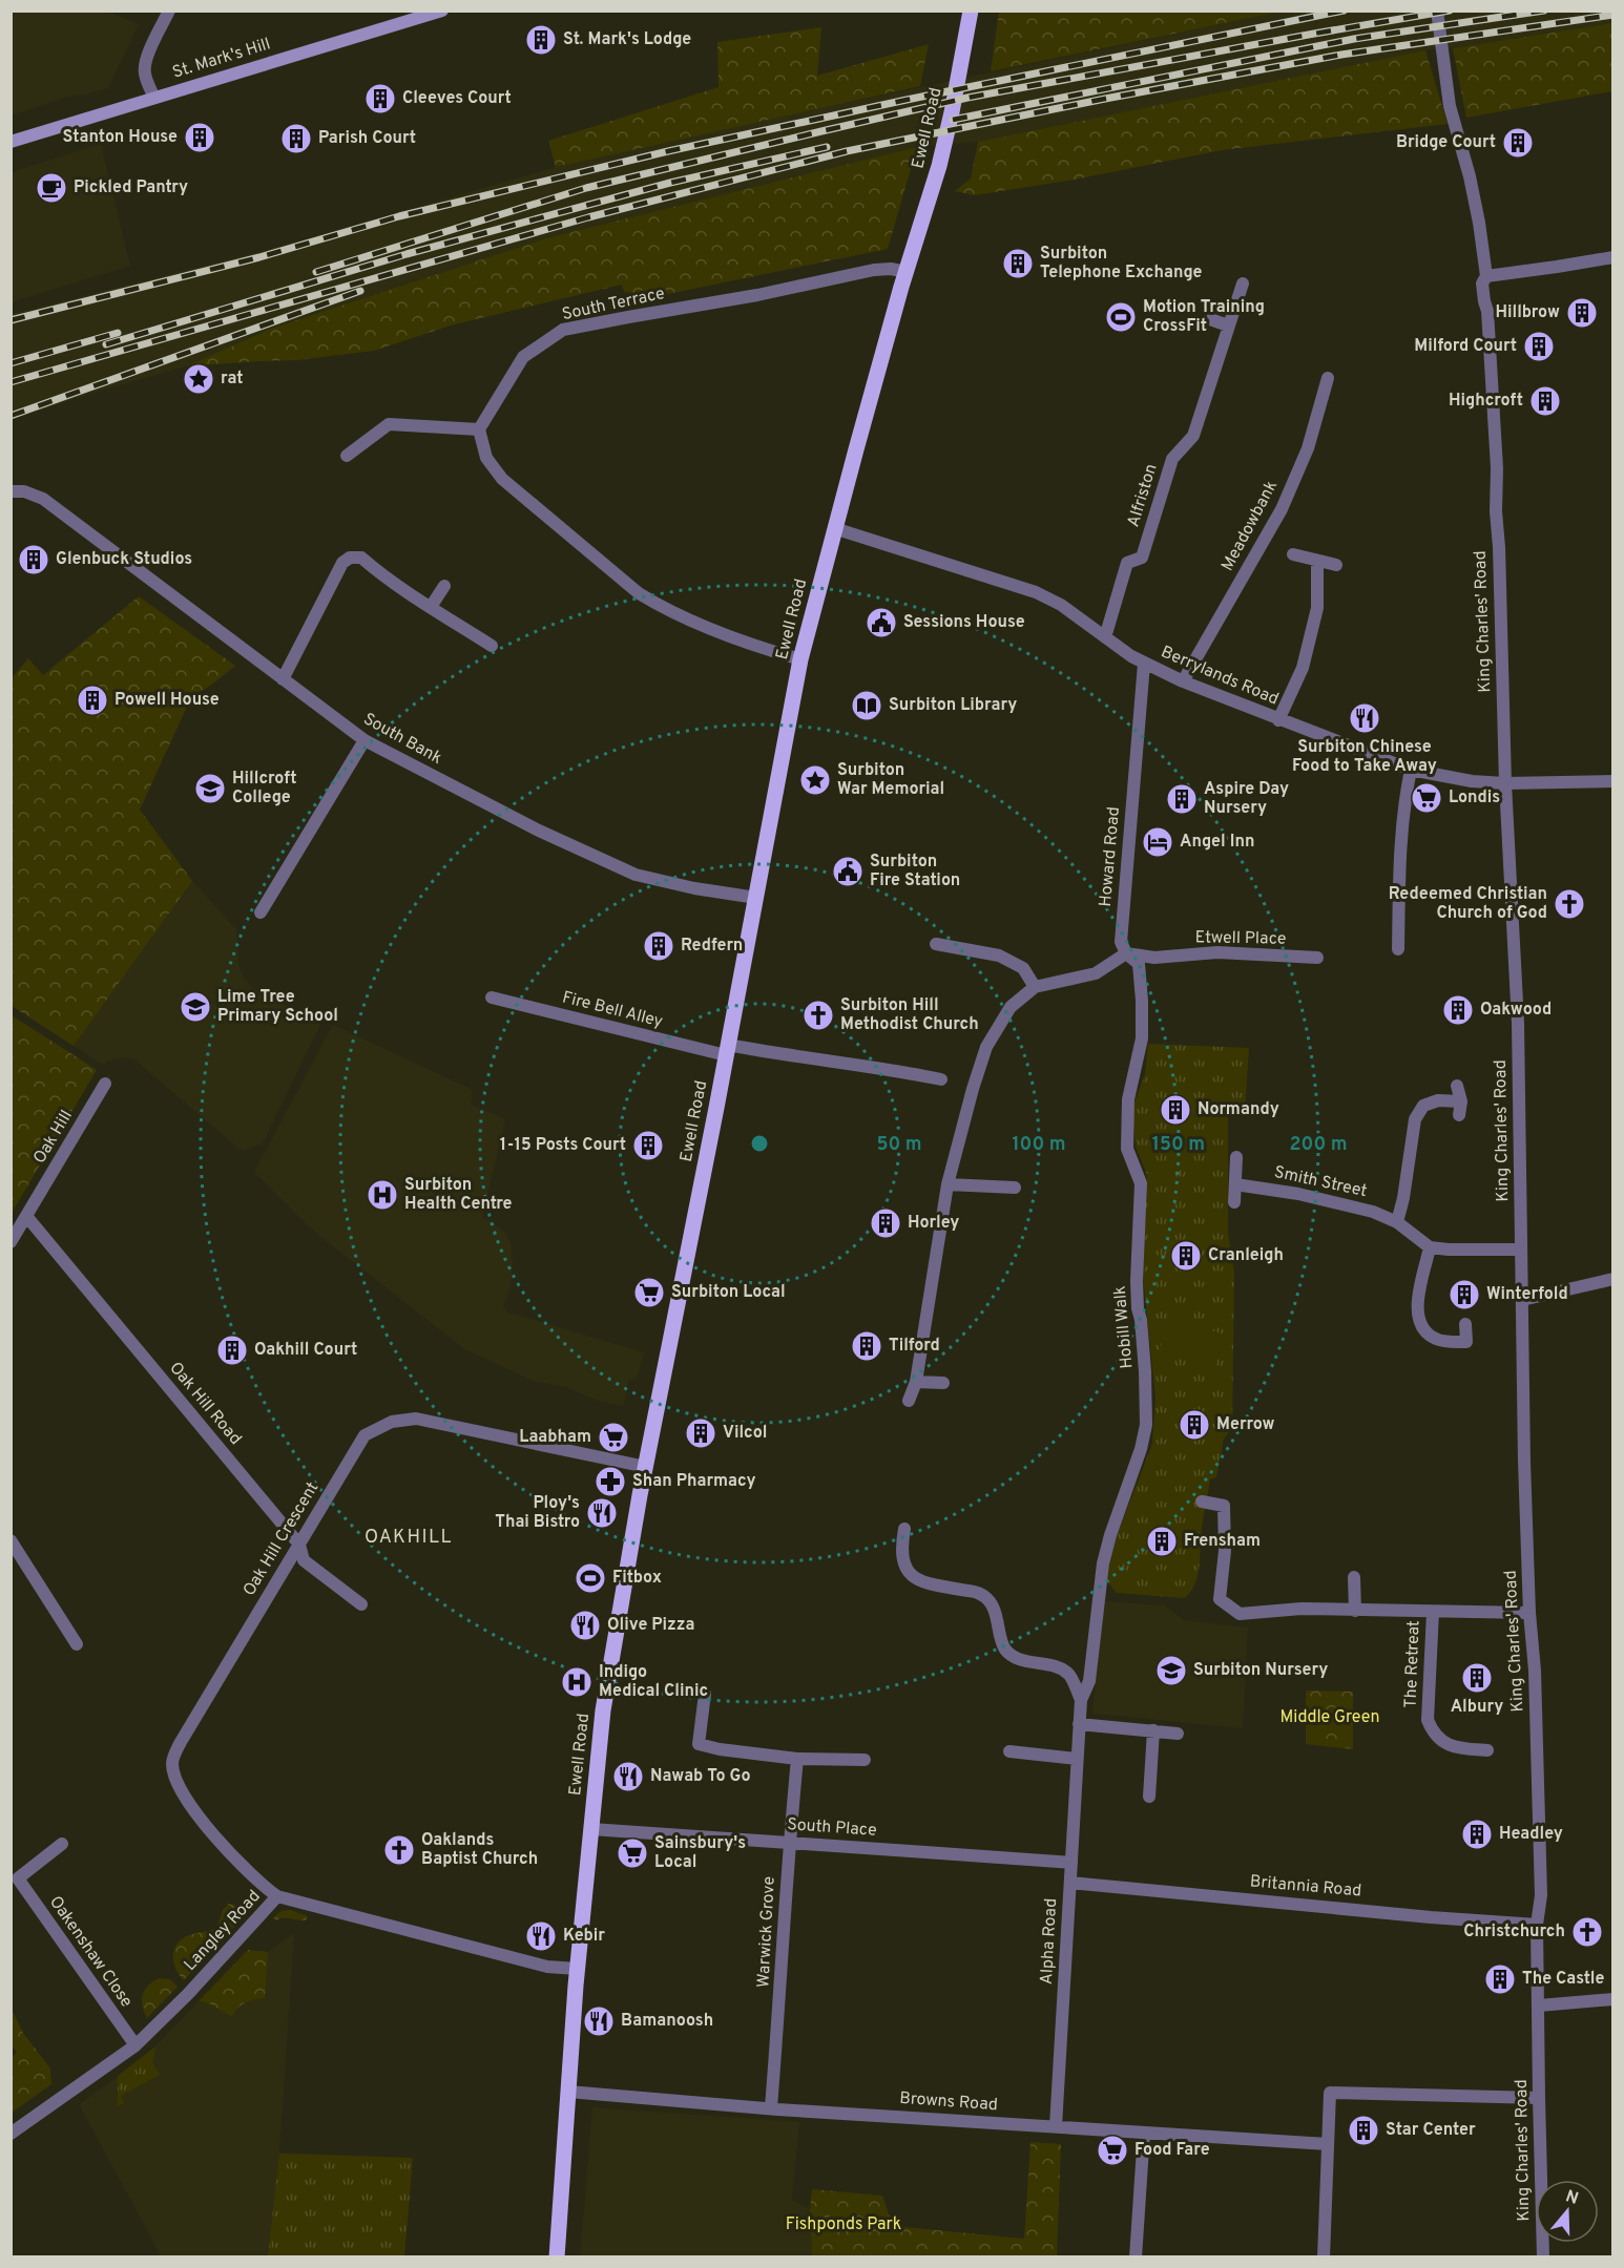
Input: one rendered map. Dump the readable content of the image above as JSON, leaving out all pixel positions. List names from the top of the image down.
{
  "streets": {
    "main road": ["St. Mark's Hill", "Ewell Road"],
    "street": [
      "South Terrace",
      "Alfriston",
      "Meadowbank",
      "King Charles' Road",
      "Berrylands Road",
      "South Bank",
      "Howard Road",
      "Etwell Place",
      "Fire Bell Alley",
      "Oak Hill",
      "Smith Street",
      "Hobill Walk",
      "Oak Hill Road",
      "Oak Hill Crescent",
      "The Retreat",
      "South Place",
      "Britannia Road",
      "Langley Road",
      "Warwick Grove",
      "Alpha Road",
      "Oakenshaw Close",
      "Browns Road"
    ]
  },
  "crossings": [
    ["Ewell Road", "South Terrace"],
    ["Ewell Road", "Berrylands Road"],
    ["Ewell Road", "South Bank"],
    ["Ewell Road", "Fire Bell Alley"],
    ["Ewell Road", "Oak Hill Crescent"],
    ["Ewell Road", "South Place"],
    ["Ewell Road", "Langley Road"],
    ["Ewell Road", "Browns Road"],
    ["Alfriston", "Berrylands Road"],
    ["Meadowbank", "Berrylands Road"],
    ["King Charles' Road", "Berrylands Road"],
    ["King Charles' Road", "The Retreat"],
    ["King Charles' Road", "Britannia Road"],
    ["Berrylands Road", "Howard Road"],
    ["Howard Road", "Etwell Place"],
    ["Howard Road", "Hobill Walk"],
    ["Etwell Place", "Hobill Walk"],
    ["Oak Hill", "Oak Hill Road"],
    ["Hobill Walk", "Alpha Road"],
    ["Oak Hill Road", "Oak Hill Crescent"],
    ["Oak Hill Crescent", "Langley Road"],
    ["South Place", "Warwick Grove"],
    ["South Place", "Alpha Road"],
    ["Britannia Road", "Alpha Road"],
    ["Langley Road", "Oakenshaw Close"],
    ["Warwick Grove", "Browns Road"],
    ["Alpha Road", "Browns Road"]
  ],
  "districts": ["OAKHILL"],
  "parks": ["Middle Green", "Fishponds Park"],
  "places": {
    "building": [
      "St. Mark's Lodge",
      "Cleeves Court",
      "Stanton House",
      "Parish Court",
      "Bridge Court",
      "Surbiton Telephone Exchange",
      "Hillbrow",
      "Milford Court",
      "Highcroft",
      "Glenbuck Studios",
      "Powell House",
      "Aspire Day Nursery",
      "Redfern",
      "Oakwood",
      "Normandy",
      "1-15 Posts Court",
      "Horley",
      "Cranleigh",
      "Winterfold",
      "Tilford",
      "Oakhill Court",
      "Merrow",
      "Vilcol",
      "Frensham",
      "Albury",
      "Headley",
      "The Castle",
      "Star Center"
    ],
    "cafe": ["Pickled Pantry"],
    "sports": ["Motion Training CrossFit", "Fitbox"],
    "place": ["rat", "Surbiton War Memorial"],
    "public building": ["Sessions House", "Surbiton Fire Station"],
    "library": ["Surbiton Library"],
    "restaurant": [
      "Surbiton Chinese Food to Take Away",
      "Ploy's Thai Bistro",
      "Olive Pizza",
      "Nawab To Go",
      "Kebir",
      "Bamanoosh"
    ],
    "school or university": ["Hillcroft College", "Lime Tree Primary School", "Surbiton Nursery"],
    "supermarket": [
      "Londis",
      "Surbiton Local",
      "Laabham",
      "Sainsbury's Local",
      "Food Fare"
    ],
    "hotel": ["Angel Inn"],
    "church": [
      "Redeemed Christian Church of God",
      "Surbiton Hill Methodist Church",
      "Oaklands Baptist Church",
      "Christchurch"
    ],
    "hospital": ["Surbiton Health Centre", "Indigo Medical Clinic"],
    "pharmacy": ["Shan Pharmacy"]
  },
  "north": "top",
  "rings": [
    "50 m",
    "100 m",
    "150 m",
    "200 m"
  ]
}
